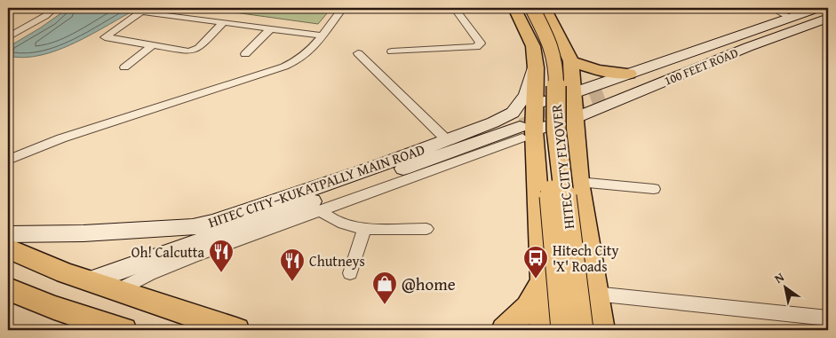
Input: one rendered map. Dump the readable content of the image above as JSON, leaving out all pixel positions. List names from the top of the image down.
{
  "streets": {
    "main road": ["100 FEET ROAD", "HITEC CITY FLYOVER", "HITEC CITY–KUKATPALLY MAIN ROAD"]
  },
  "crossings": [
    ["100 FEET ROAD", "HITEC CITY–KUKATPALLY MAIN ROAD"]
  ],
  "places": {
    "restaurant": ["Oh! Calcutta", "Chutneys"],
    "bus stop": ["Hitech City 'X' Roads"],
    "shop": ["@home"]
  },
  "north": "top left"
}
